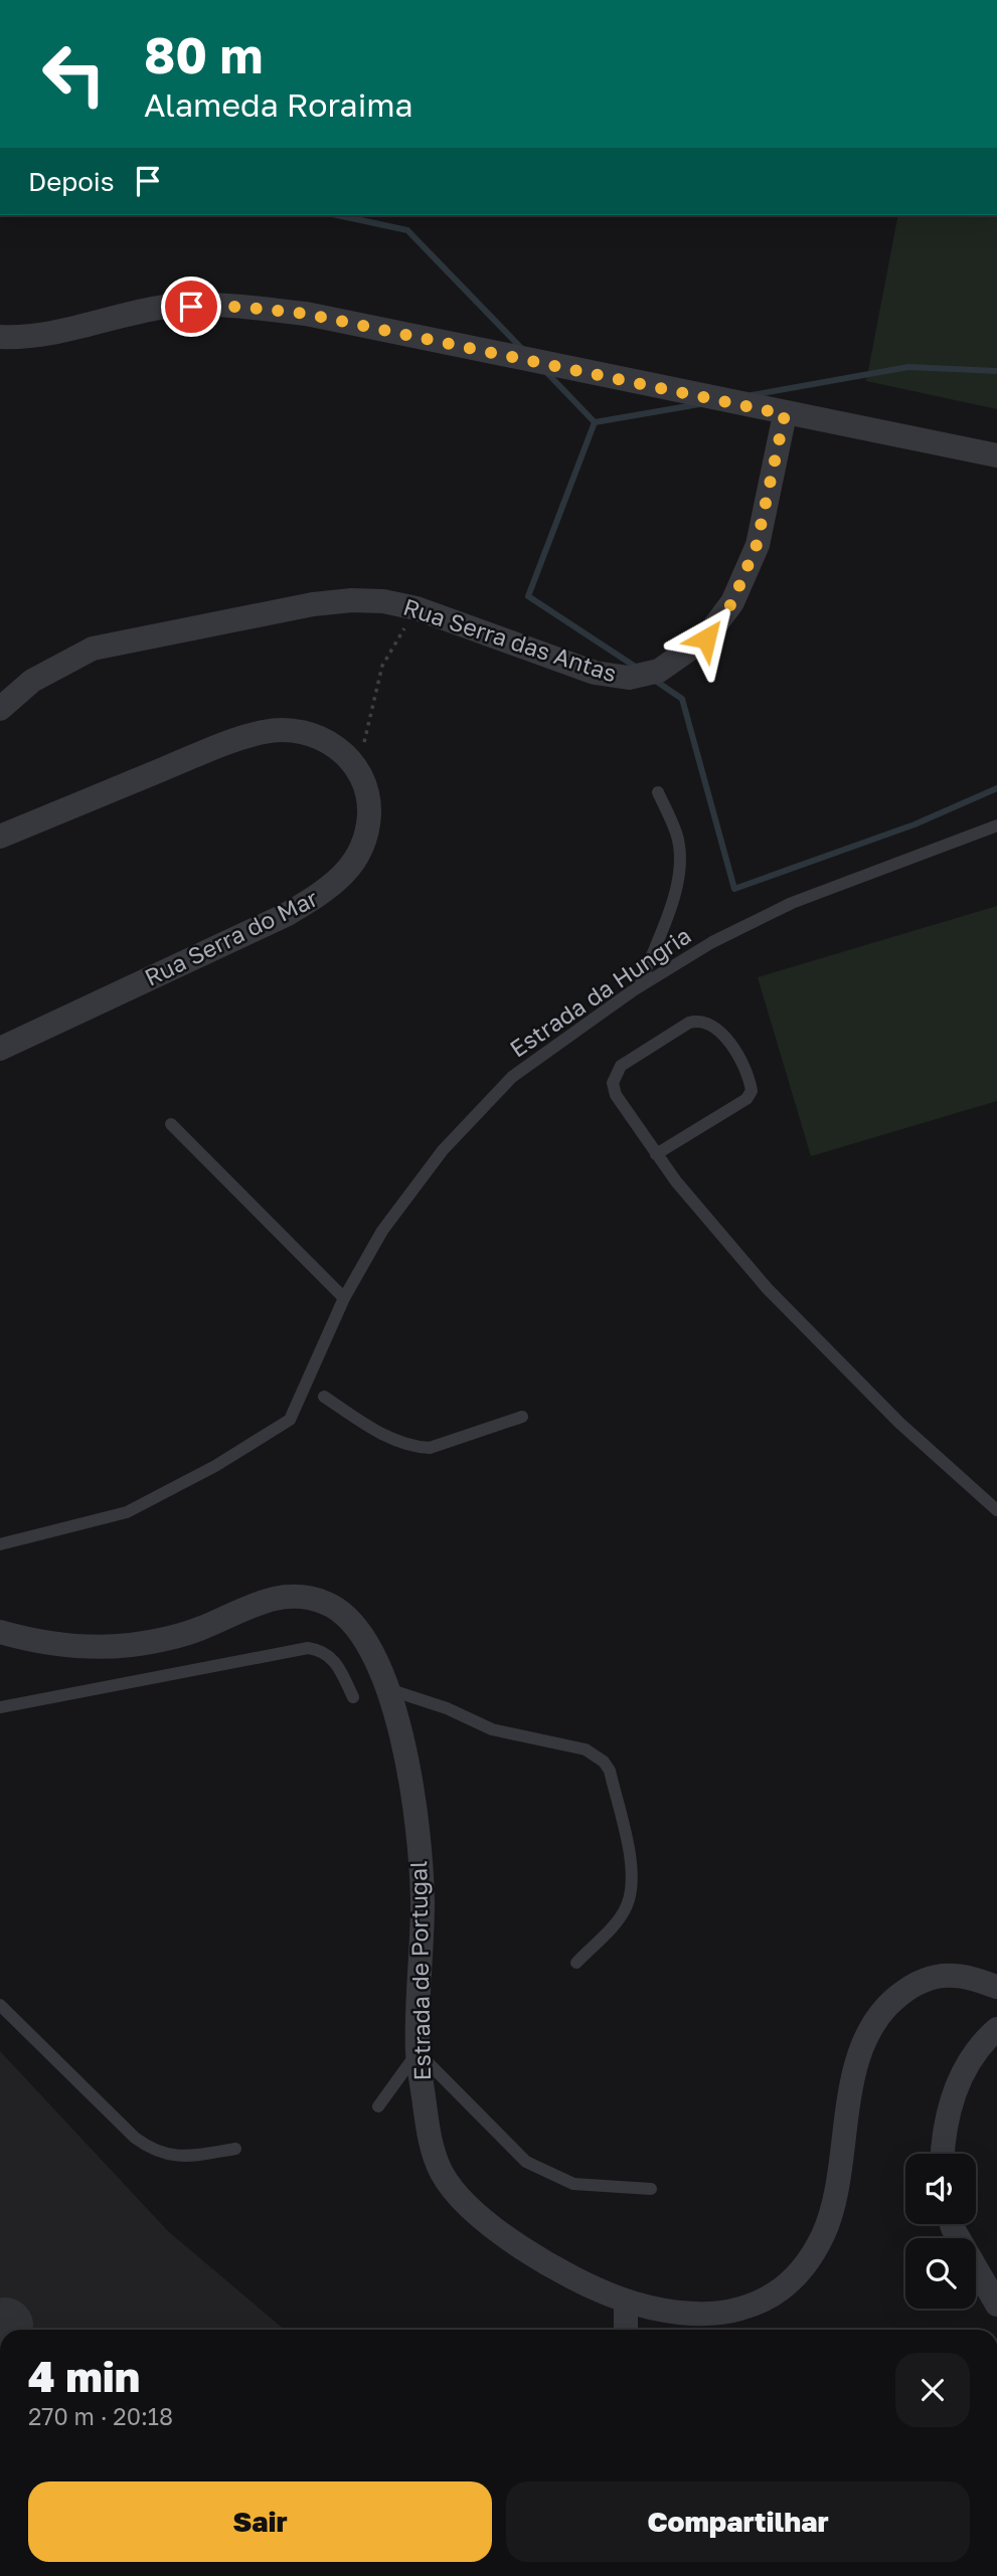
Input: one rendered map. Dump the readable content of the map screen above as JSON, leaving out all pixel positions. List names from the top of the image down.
{
  "streets": {
    "street": ["Rua Serra das Antas", "Rua Serra do Mar", "Estrada de Portugal"],
    "lane": ["Estrada da Hungria"]
  },
  "page": {
    "turn": ["80 m", "Alameda Roraima"],
    "then": "Depois",
    "heading": ["4 min", "270 m · 20:18"],
    "buttons": ["Sair", "Compartilhar"]
  }
}
